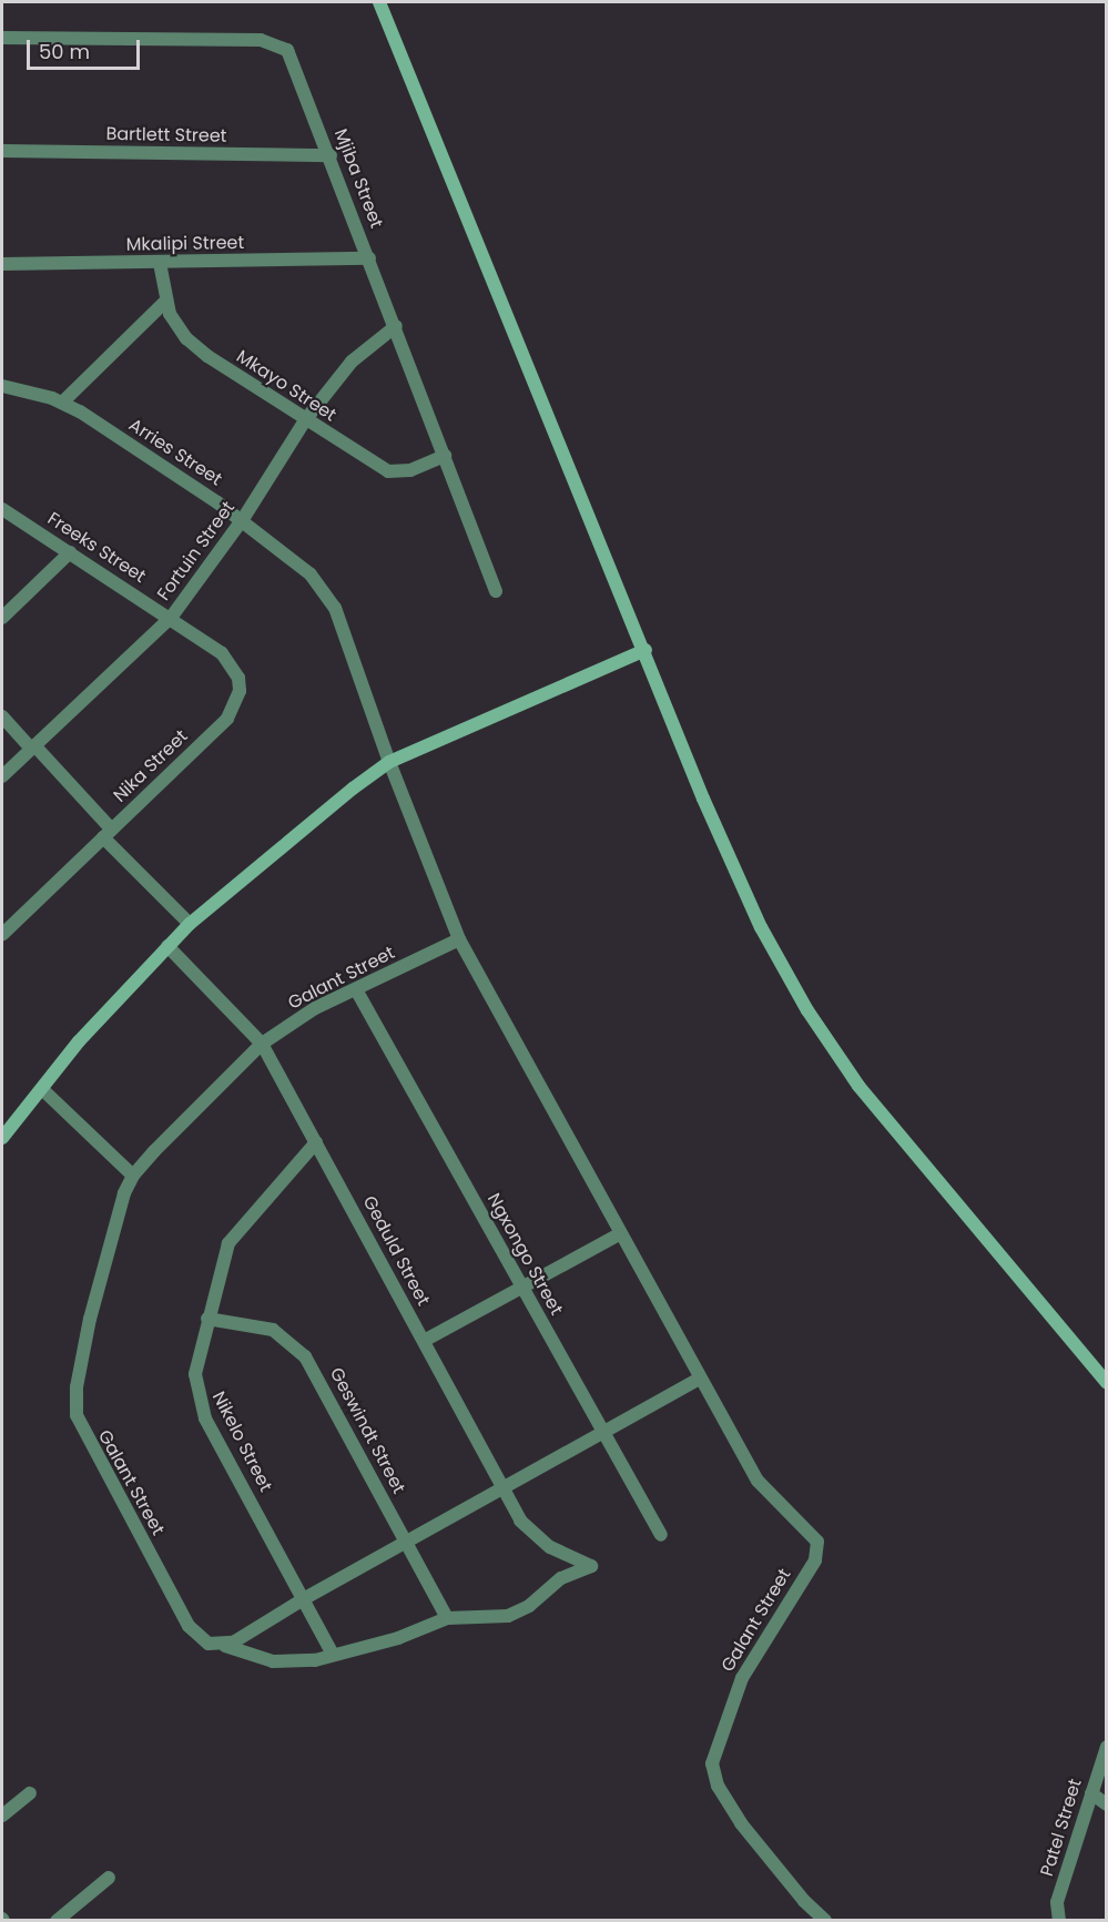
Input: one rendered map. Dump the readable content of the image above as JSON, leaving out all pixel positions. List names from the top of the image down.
{
  "streets": {
    "street": [
      "Bartlett Street",
      "Mjiba Street",
      "Mkalipi Street",
      "Mkayo Street",
      "Arries Street",
      "Freeks Street",
      "Fortuin Street",
      "Nika Street",
      "Galant Street",
      "Geduld Street",
      "Ngxongo Street",
      "Geswindt Street",
      "Nikelo Street",
      "Patel Street"
    ]
  },
  "crossings": [
    ["Bartlett Street", "Mjiba Street"],
    ["Mjiba Street", "Mkalipi Street"],
    ["Mjiba Street", "Mkayo Street"],
    ["Mjiba Street", "Fortuin Street"],
    ["Mkalipi Street", "Mkayo Street"],
    ["Mkayo Street", "Fortuin Street"],
    ["Arries Street", "Fortuin Street"],
    ["Arries Street", "Galant Street"],
    ["Freeks Street", "Fortuin Street"],
    ["Freeks Street", "Nika Street"],
    ["Fortuin Street", "Nika Street"],
    ["Galant Street", "Geduld Street"],
    ["Galant Street", "Ngxongo Street"],
    ["Galant Street", "Geswindt Street"],
    ["Galant Street", "Nikelo Street"],
    ["Geduld Street", "Nikelo Street"],
    ["Geswindt Street", "Nikelo Street"]
  ],
  "scale_bar": "50 m"
}
